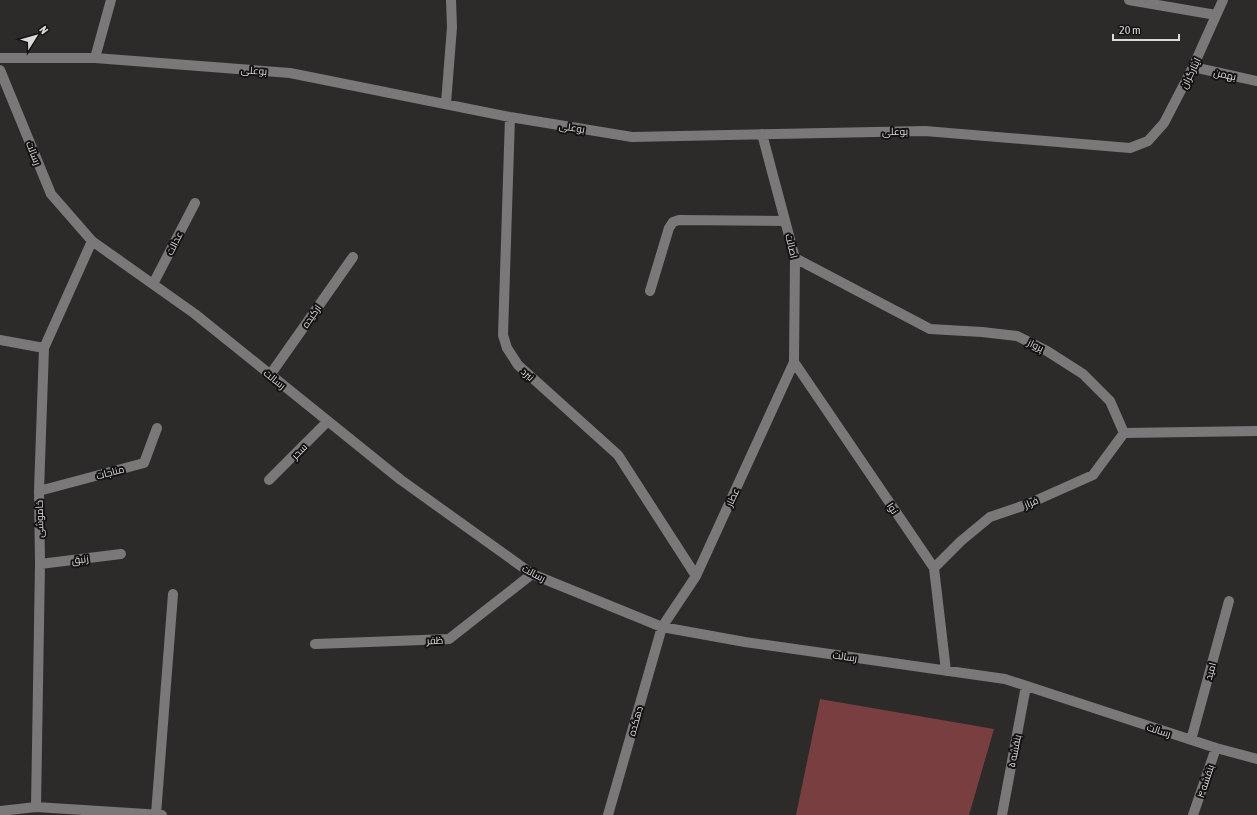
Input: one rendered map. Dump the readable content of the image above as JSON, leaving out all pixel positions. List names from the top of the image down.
{
  "streets": {
    "street": [
      "بوعلی",
      "ایثارگران",
      "بهمن",
      "رسالت",
      "عدالت",
      "اصالت",
      "ارکیده",
      "پرواز",
      "نبرد",
      "سحر",
      "مناجات",
      "عطار",
      "فراز",
      "نوا",
      "خاموشی",
      "زنبق",
      "ظفر",
      "امید",
      "دهکده",
      "بنفشه ۵",
      "بنفشه ۴"
    ]
  },
  "crossings": [
    ["بوعلی", "ایثارگران"],
    ["بوعلی", "اصالت"],
    ["بوعلی", "نبرد"],
    ["ایثارگران", "بهمن"],
    ["رسالت", "عدالت"],
    ["رسالت", "ارکیده"],
    ["رسالت", "سحر"],
    ["رسالت", "عطار"],
    ["رسالت", "نوا"],
    ["رسالت", "خاموشی"],
    ["رسالت", "ظفر"],
    ["رسالت", "امید"],
    ["رسالت", "دهکده"],
    ["رسالت", "بنفشه ۵"],
    ["رسالت", "بنفشه ۴"],
    ["اصالت", "پرواز"],
    ["اصالت", "عطار"],
    ["اصالت", "نوا"],
    ["پرواز", "فراز"],
    ["نبرد", "عطار"],
    ["مناجات", "خاموشی"],
    ["عطار", "نوا"],
    ["عطار", "دهکده"],
    ["فراز", "نوا"],
    ["خاموشی", "زنبق"]
  ],
  "scale_bar": "20 m",
  "north": "top right"
}
